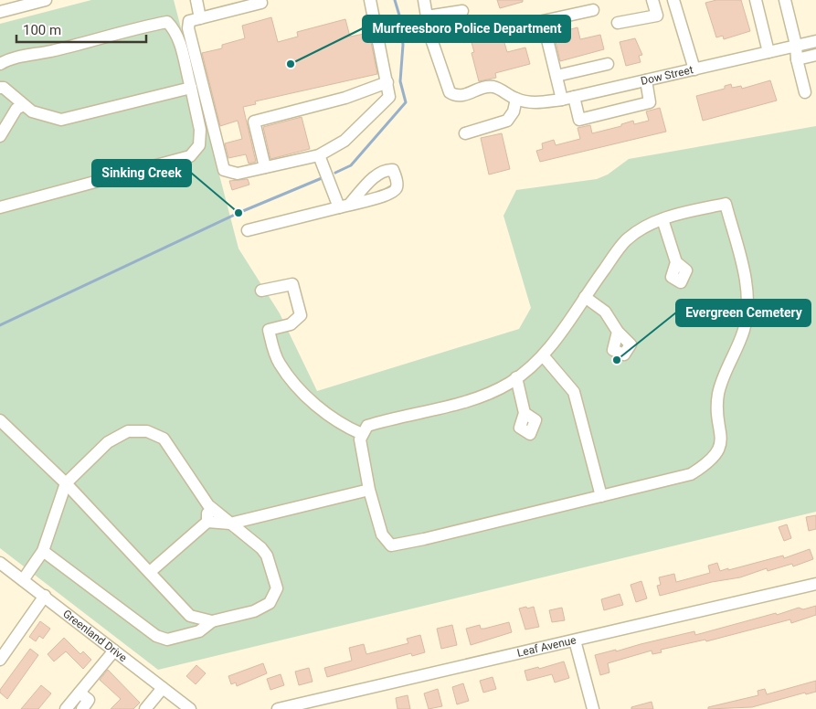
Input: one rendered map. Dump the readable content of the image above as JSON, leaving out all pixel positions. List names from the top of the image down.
{
  "streets": {
    "street": ["Dow Street", "Greenland Drive", "Leaf Avenue"]
  },
  "places": ["Murfreesboro Police Department", "Sinking Creek", "Evergreen Cemetery"],
  "scale_bar": "100 m"
}
